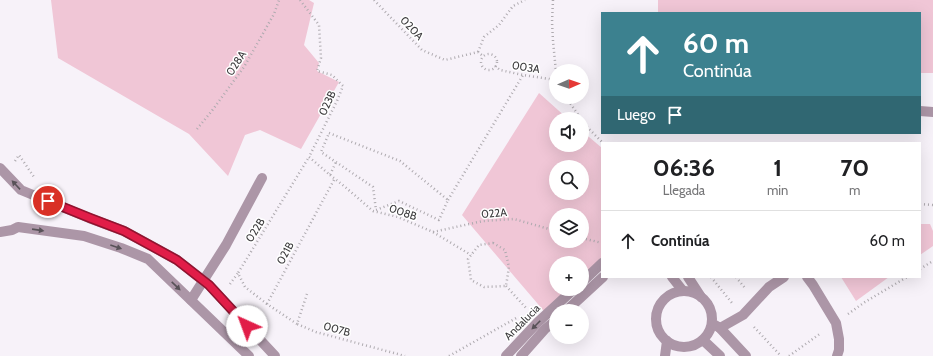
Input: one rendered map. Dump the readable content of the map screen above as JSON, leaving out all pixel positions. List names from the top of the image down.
{
  "streets": {
    "lane": ["Andalucia"],
    "path": [
      "020A",
      "028A",
      "003A",
      "023B",
      "008B",
      "022A",
      "022B",
      "021B",
      "007B"
    ]
  },
  "crossings": [
    ["023B", "022B"],
    ["008B", "022A"],
    ["008B", "021B"],
    ["022B", "021B"]
  ],
  "north": "right",
  "page": {
    "turn": ["60 m", "Continúa"],
    "map_buttons": ["+", "−"],
    "then": "Luego",
    "eta": [
      "06:36",
      "Llegada",
      "1",
      "min",
      "70",
      "m"
    ],
    "list": [
      {
        "name": "Continúa",
        "value": "60 m"
      }
    ]
  }
}
